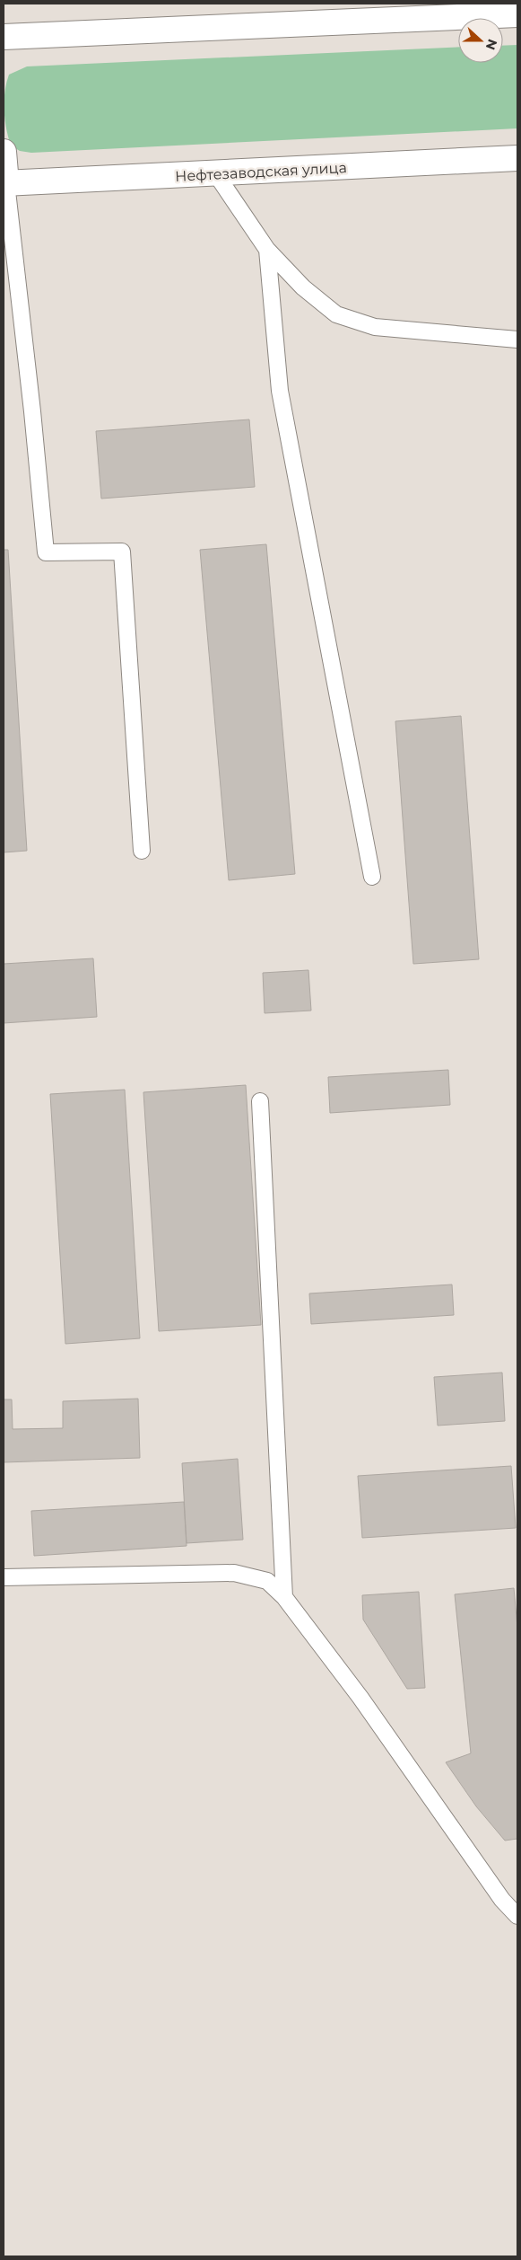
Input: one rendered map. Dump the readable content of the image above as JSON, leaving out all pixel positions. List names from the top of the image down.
{
  "streets": {
    "main road": ["Нефтезаводская улица"]
  },
  "north": "right"
}
